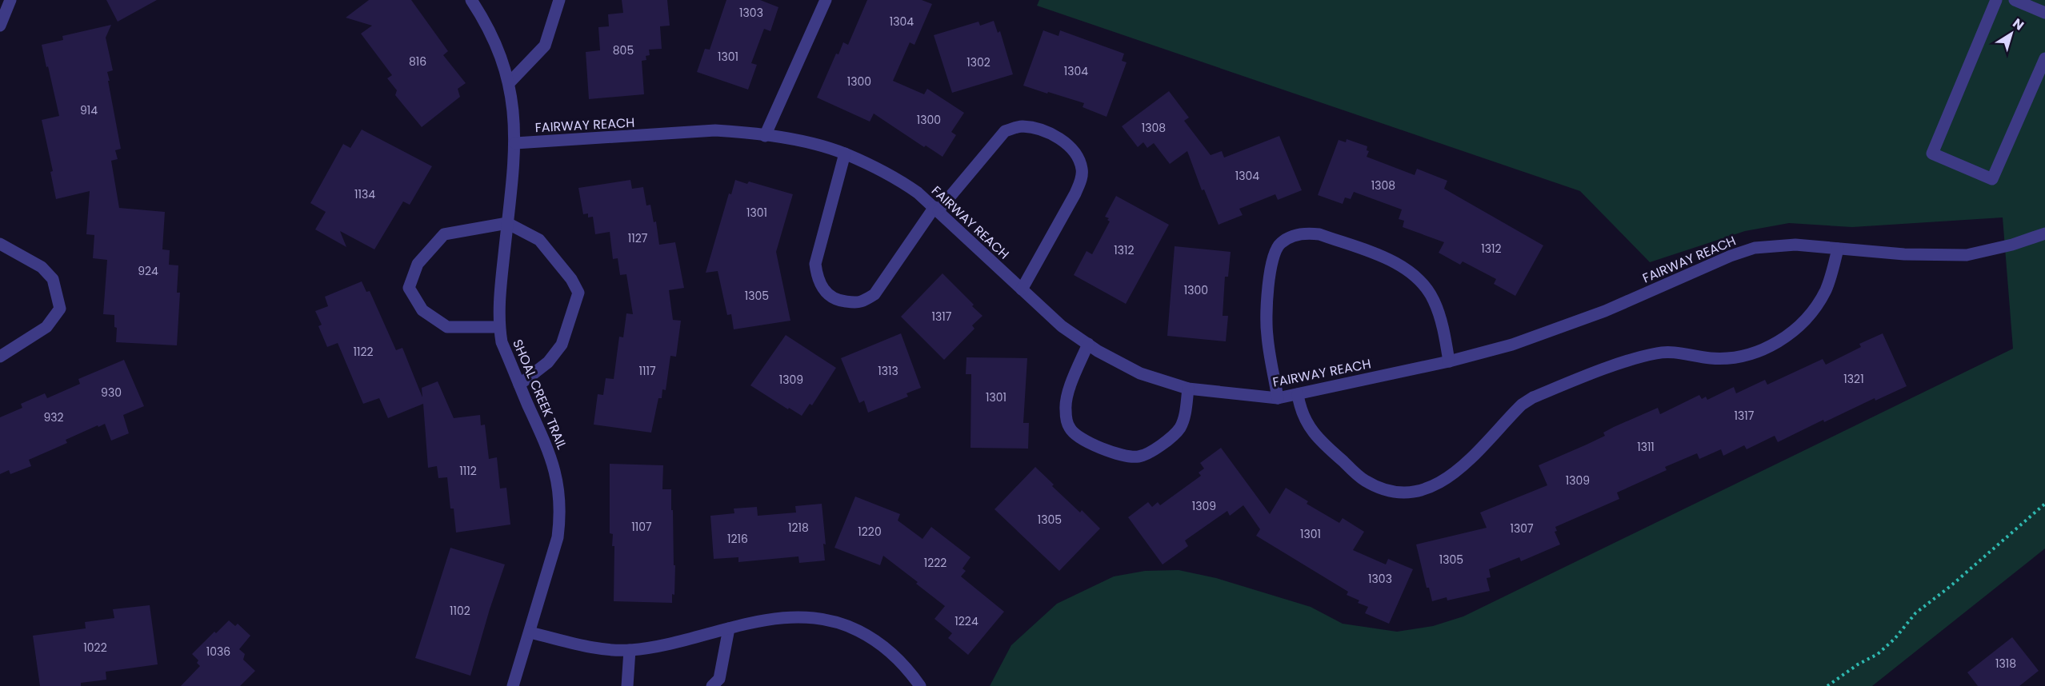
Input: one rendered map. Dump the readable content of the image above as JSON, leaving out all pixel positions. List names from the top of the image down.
{
  "streets": {
    "street": ["FAIRWAY REACH", "SHOAL CREEK TRAIL"]
  },
  "crossings": [
    ["FAIRWAY REACH", "SHOAL CREEK TRAIL"]
  ],
  "house_numbers": [
    "1303",
    "1304",
    "805",
    "1301",
    "816",
    "1302",
    "1304",
    "1300",
    "914",
    "1300",
    "1308",
    "1304",
    "1308",
    "1134",
    "1301",
    "1127",
    "1312",
    "1312",
    "924",
    "1300",
    "1305",
    "1317",
    "1122",
    "1117",
    "1313",
    "1321",
    "1309",
    "930",
    "1301",
    "1317",
    "932",
    "1311",
    "1112",
    "1309",
    "1309",
    "1305",
    "1107",
    "1218",
    "1307",
    "1220",
    "1301",
    "1216",
    "1305",
    "1222",
    "1303",
    "1102",
    "1224",
    "1022",
    "1036",
    "1318"
  ],
  "north": "top right"
}
